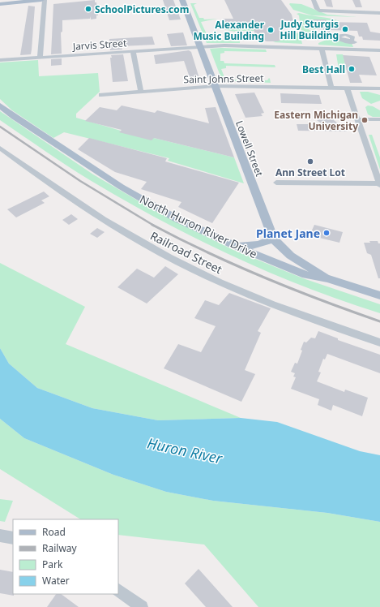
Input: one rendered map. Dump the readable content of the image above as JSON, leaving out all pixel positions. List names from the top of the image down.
{
  "streets": {
    "main road": ["Lowell Street", "North Huron River Drive"],
    "street": ["Jarvis Street", "Saint Johns Street", "Railroad Street"]
  },
  "crossings": [
    ["Jarvis Street", "Lowell Street"],
    ["Saint Johns Street", "Lowell Street"],
    ["Lowell Street", "North Huron River Drive"]
  ],
  "water": ["Huron River"],
  "places": [
    "SchoolPictures.com",
    "Judy Sturgis Hill Building",
    "Alexander Music Building",
    "Best Hall",
    "Eastern Michigan University",
    "Ann Street Lot",
    "Planet Jane"
  ],
  "legend": [
    "Road",
    "Railway",
    "Park",
    "Water"
  ]
}
